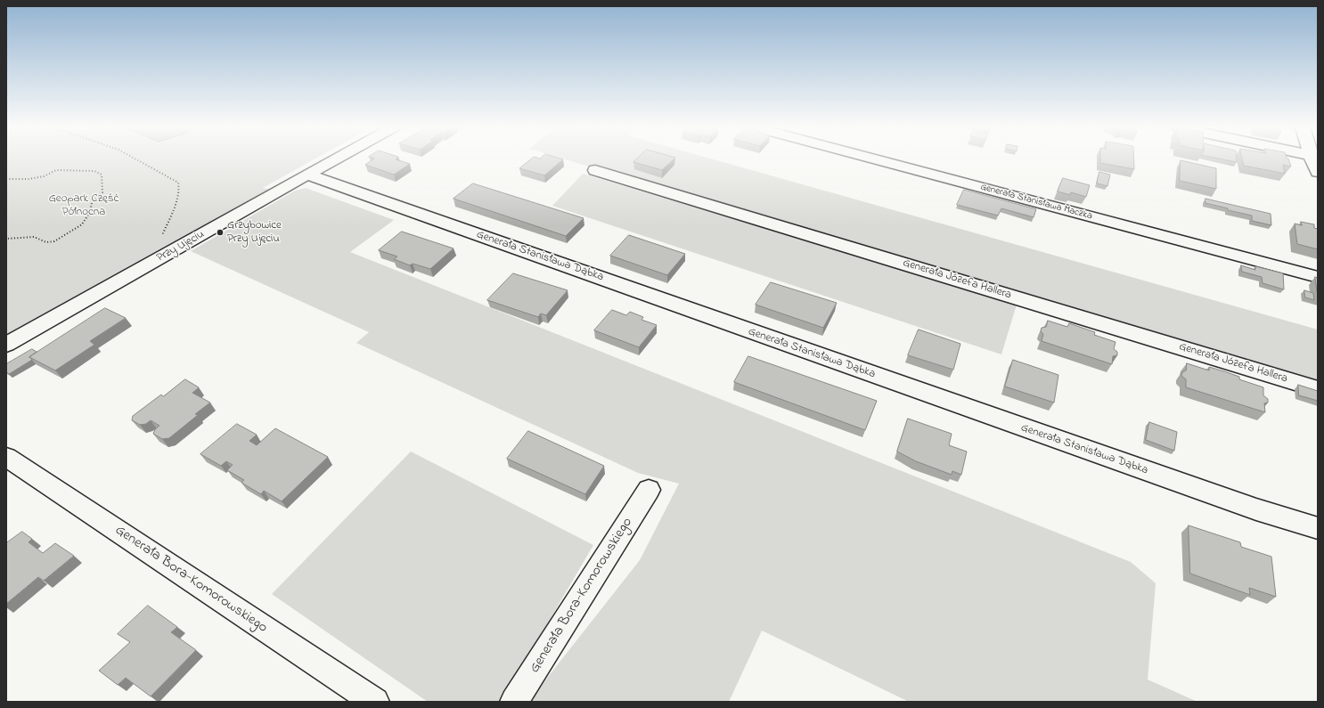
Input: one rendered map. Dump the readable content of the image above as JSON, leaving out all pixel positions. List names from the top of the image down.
{
  "streets": {
    "street": [
      "Generała Stanisława Maczka",
      "Przy Ujęciu",
      "Generała Stanisława Dąbka",
      "Generała Józefa Hallera",
      "Generała Bora-Komorowskiego"
    ]
  },
  "crossings": [
    ["Przy Ujęciu", "Generała Stanisława Dąbka"]
  ],
  "parks": ["Geopark Część Północna"],
  "places": ["Grzybowice Przy Ujęciu"]
}
